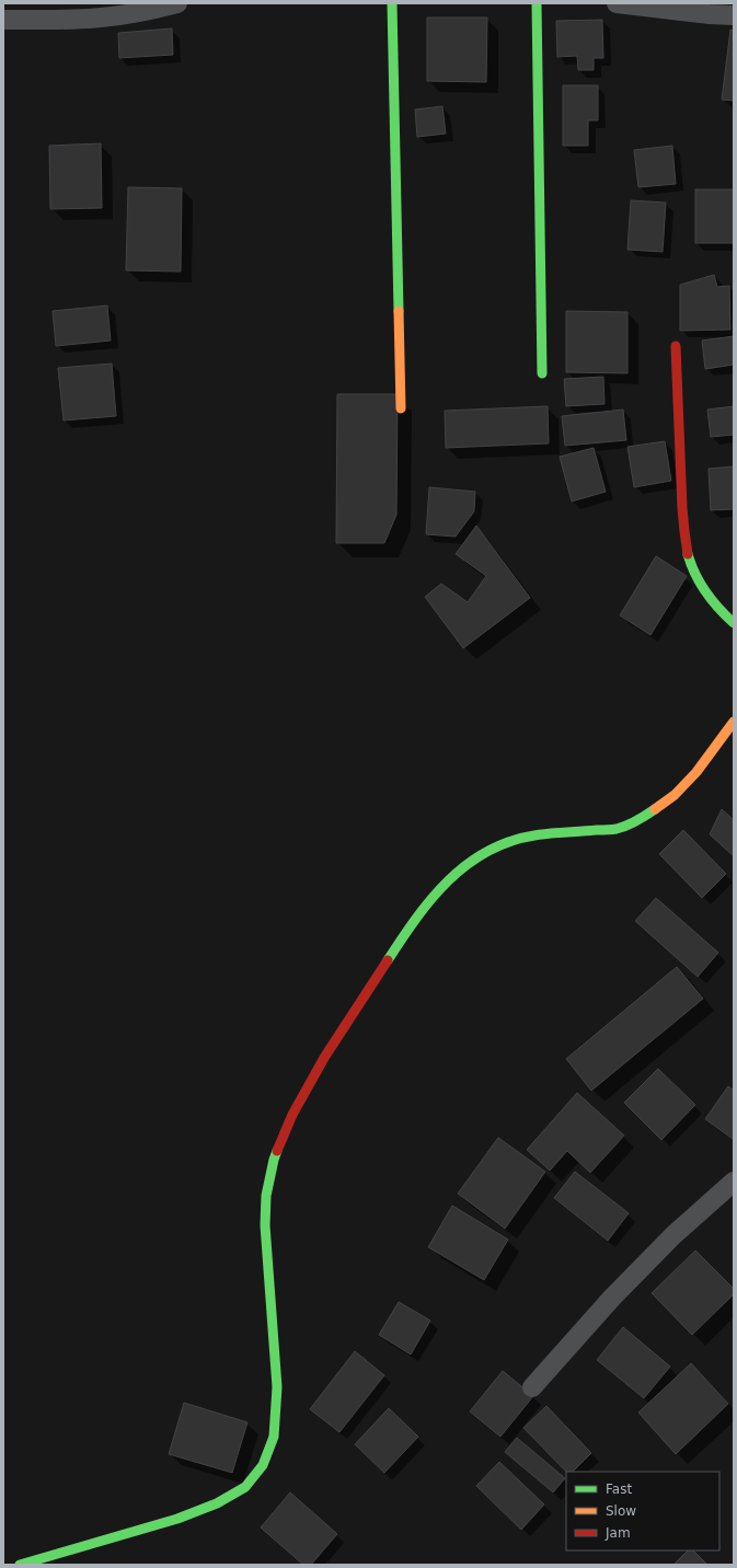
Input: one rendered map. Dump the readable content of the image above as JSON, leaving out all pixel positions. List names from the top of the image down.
{
  "legend": ["Fast", "Slow", "Jam"]
}
